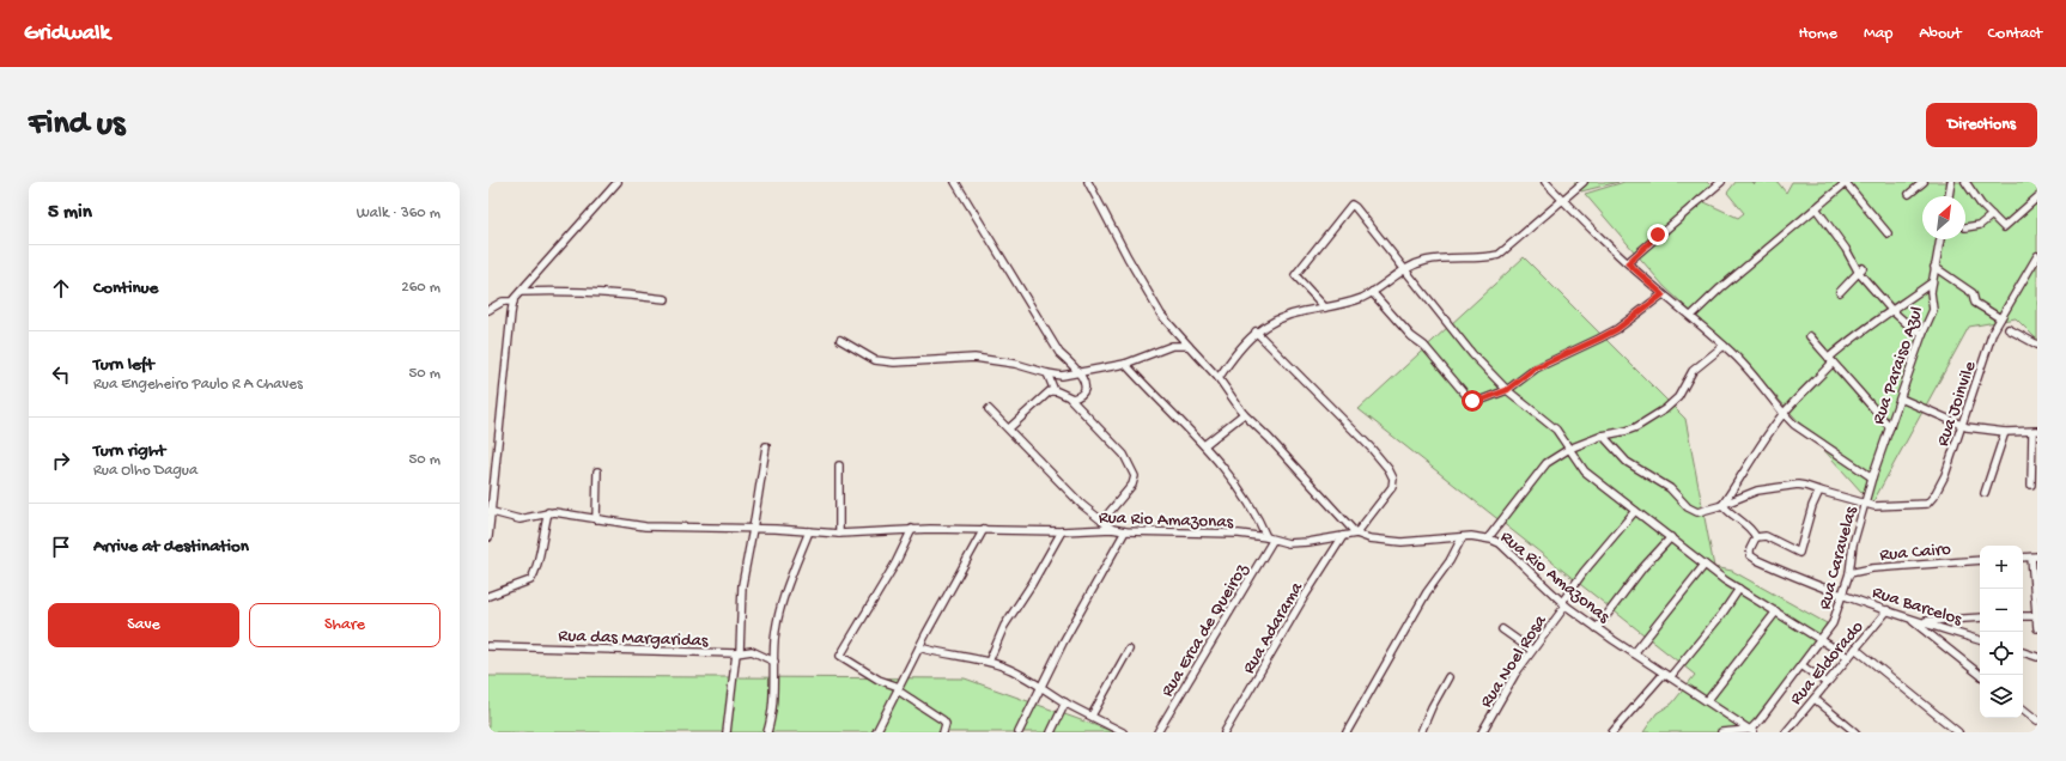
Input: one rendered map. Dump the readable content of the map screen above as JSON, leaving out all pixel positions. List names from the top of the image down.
{
  "streets": {
    "street": [
      "Rua Paraiso Azul",
      "Rua Joinvile",
      "Rua Rio Amazonas",
      "Rua Cairo",
      "Rua Caravelas",
      "Rua Barcelos",
      "Rua Adarama",
      "Rua Erca de Queiroz",
      "Rua das Margaridas",
      "Rua Noel Rosa",
      "Rua Eldorado"
    ]
  },
  "crossings": [
    ["Rua Paraiso Azul", "Rua Caravelas"],
    ["Rua Joinvile", "Rua Caravelas"],
    ["Rua Rio Amazonas", "Rua Caravelas"],
    ["Rua Rio Amazonas", "Rua Adarama"],
    ["Rua Rio Amazonas", "Rua Erca de Queiroz"],
    ["Rua Rio Amazonas", "Rua Noel Rosa"],
    ["Rua Cairo", "Rua Caravelas"],
    ["Rua Caravelas", "Rua Barcelos"],
    ["Rua Barcelos", "Rua Eldorado"]
  ],
  "north": "top right",
  "page": {
    "header": "Gridwalk",
    "nav": [
      "Home",
      "Map",
      "About",
      "Contact"
    ],
    "buttons": [
      "Directions",
      ["Save", "Share"]
    ],
    "title": "Find us",
    "heading": ["5 min", "Walk · 360 m"],
    "list": [
      ["Continue", "260 m"],
      ["Turn left", "Rua Engeheiro Paulo R A Chaves", "50 m"],
      ["Turn right", "Rua Olho Dagua", "50 m"],
      "Arrive at destination"
    ],
    "map_buttons": ["+", "−"]
  }
}
